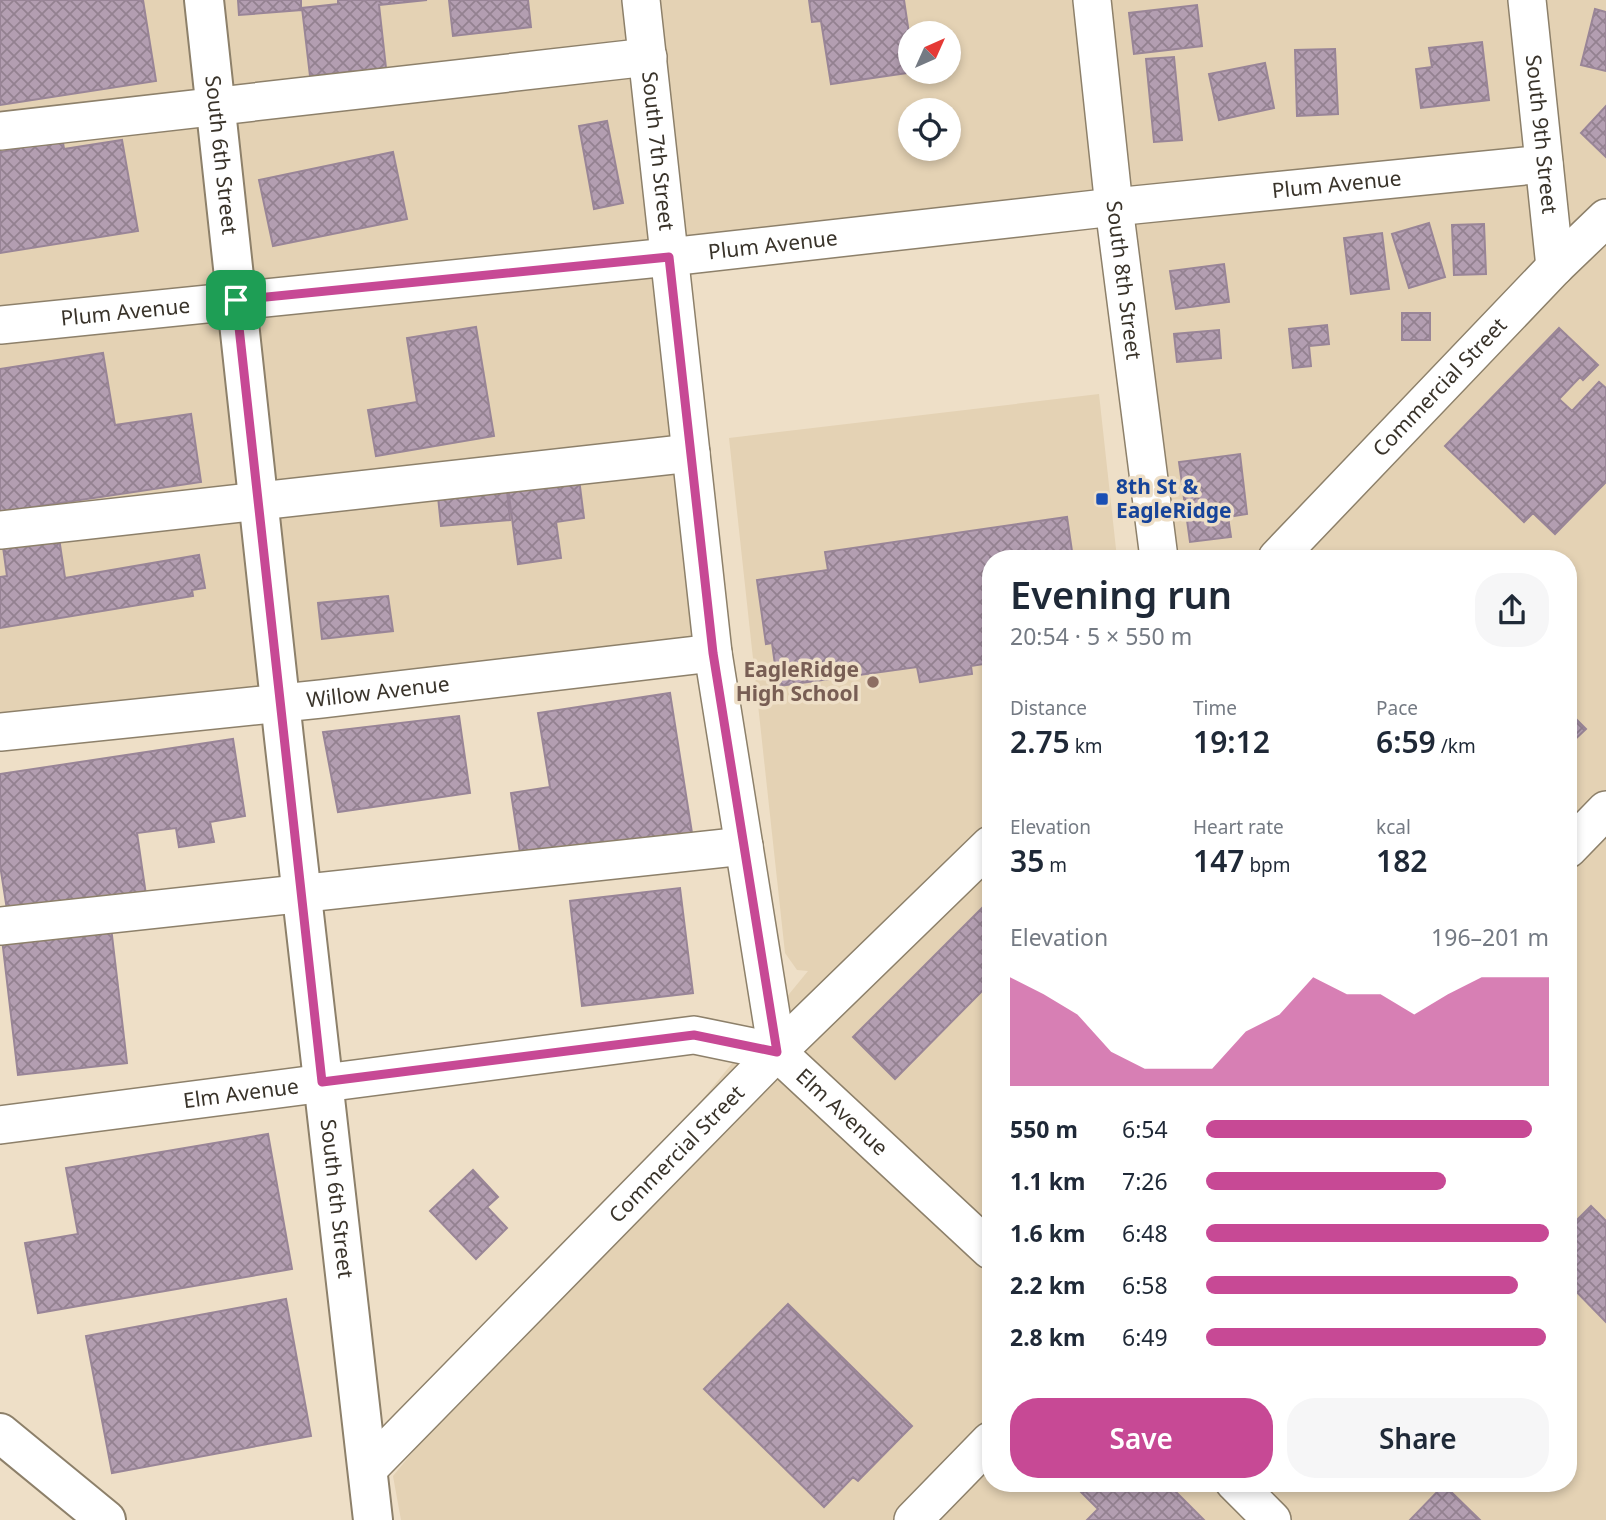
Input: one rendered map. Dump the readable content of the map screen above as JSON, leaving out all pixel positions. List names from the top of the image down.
{
  "streets": {
    "main road": ["South 6th Street"],
    "street": [
      "South 9th Street",
      "South 7th Street",
      "Plum Avenue",
      "South 8th Street",
      "Commercial Street",
      "Willow Avenue",
      "Elm Avenue"
    ]
  },
  "crossings": [
    ["South 9th Street", "Plum Avenue"],
    ["South 9th Street", "Commercial Street"],
    ["South 7th Street", "Plum Avenue"],
    ["South 7th Street", "Commercial Street"],
    ["South 7th Street", "Willow Avenue"],
    ["South 7th Street", "Elm Avenue"],
    ["South 6th Street", "Plum Avenue"],
    ["South 6th Street", "Commercial Street"],
    ["South 6th Street", "Willow Avenue"],
    ["South 6th Street", "Elm Avenue"],
    ["Plum Avenue", "South 8th Street"],
    ["Commercial Street", "Elm Avenue"]
  ],
  "places": {
    "transit": ["8th St & EagleRidge"],
    "other": ["EagleRidge High School"]
  },
  "north": "top right",
  "page": {
    "heading": ["Evening run", "20:54 · 5 × 550 m"],
    "stats": [
      ["Distance", "2.75 km"],
      ["Time", "19:12"],
      ["Pace", "6:59 /km"],
      ["Elevation", "35 m"],
      ["Heart rate", "147 bpm"],
      ["kcal", "182"]
    ],
    "chart": ["Elevation", "196–201 m"],
    "list": [
      {
        "name": "550 m",
        "note": "6:54"
      },
      {
        "name": "1.1 km",
        "note": "7:26"
      },
      {
        "name": "1.6 km",
        "note": "6:48"
      },
      {
        "name": "2.2 km",
        "note": "6:58"
      },
      {
        "name": "2.8 km",
        "note": "6:49"
      }
    ],
    "buttons": ["Save", "Share"]
  }
}
